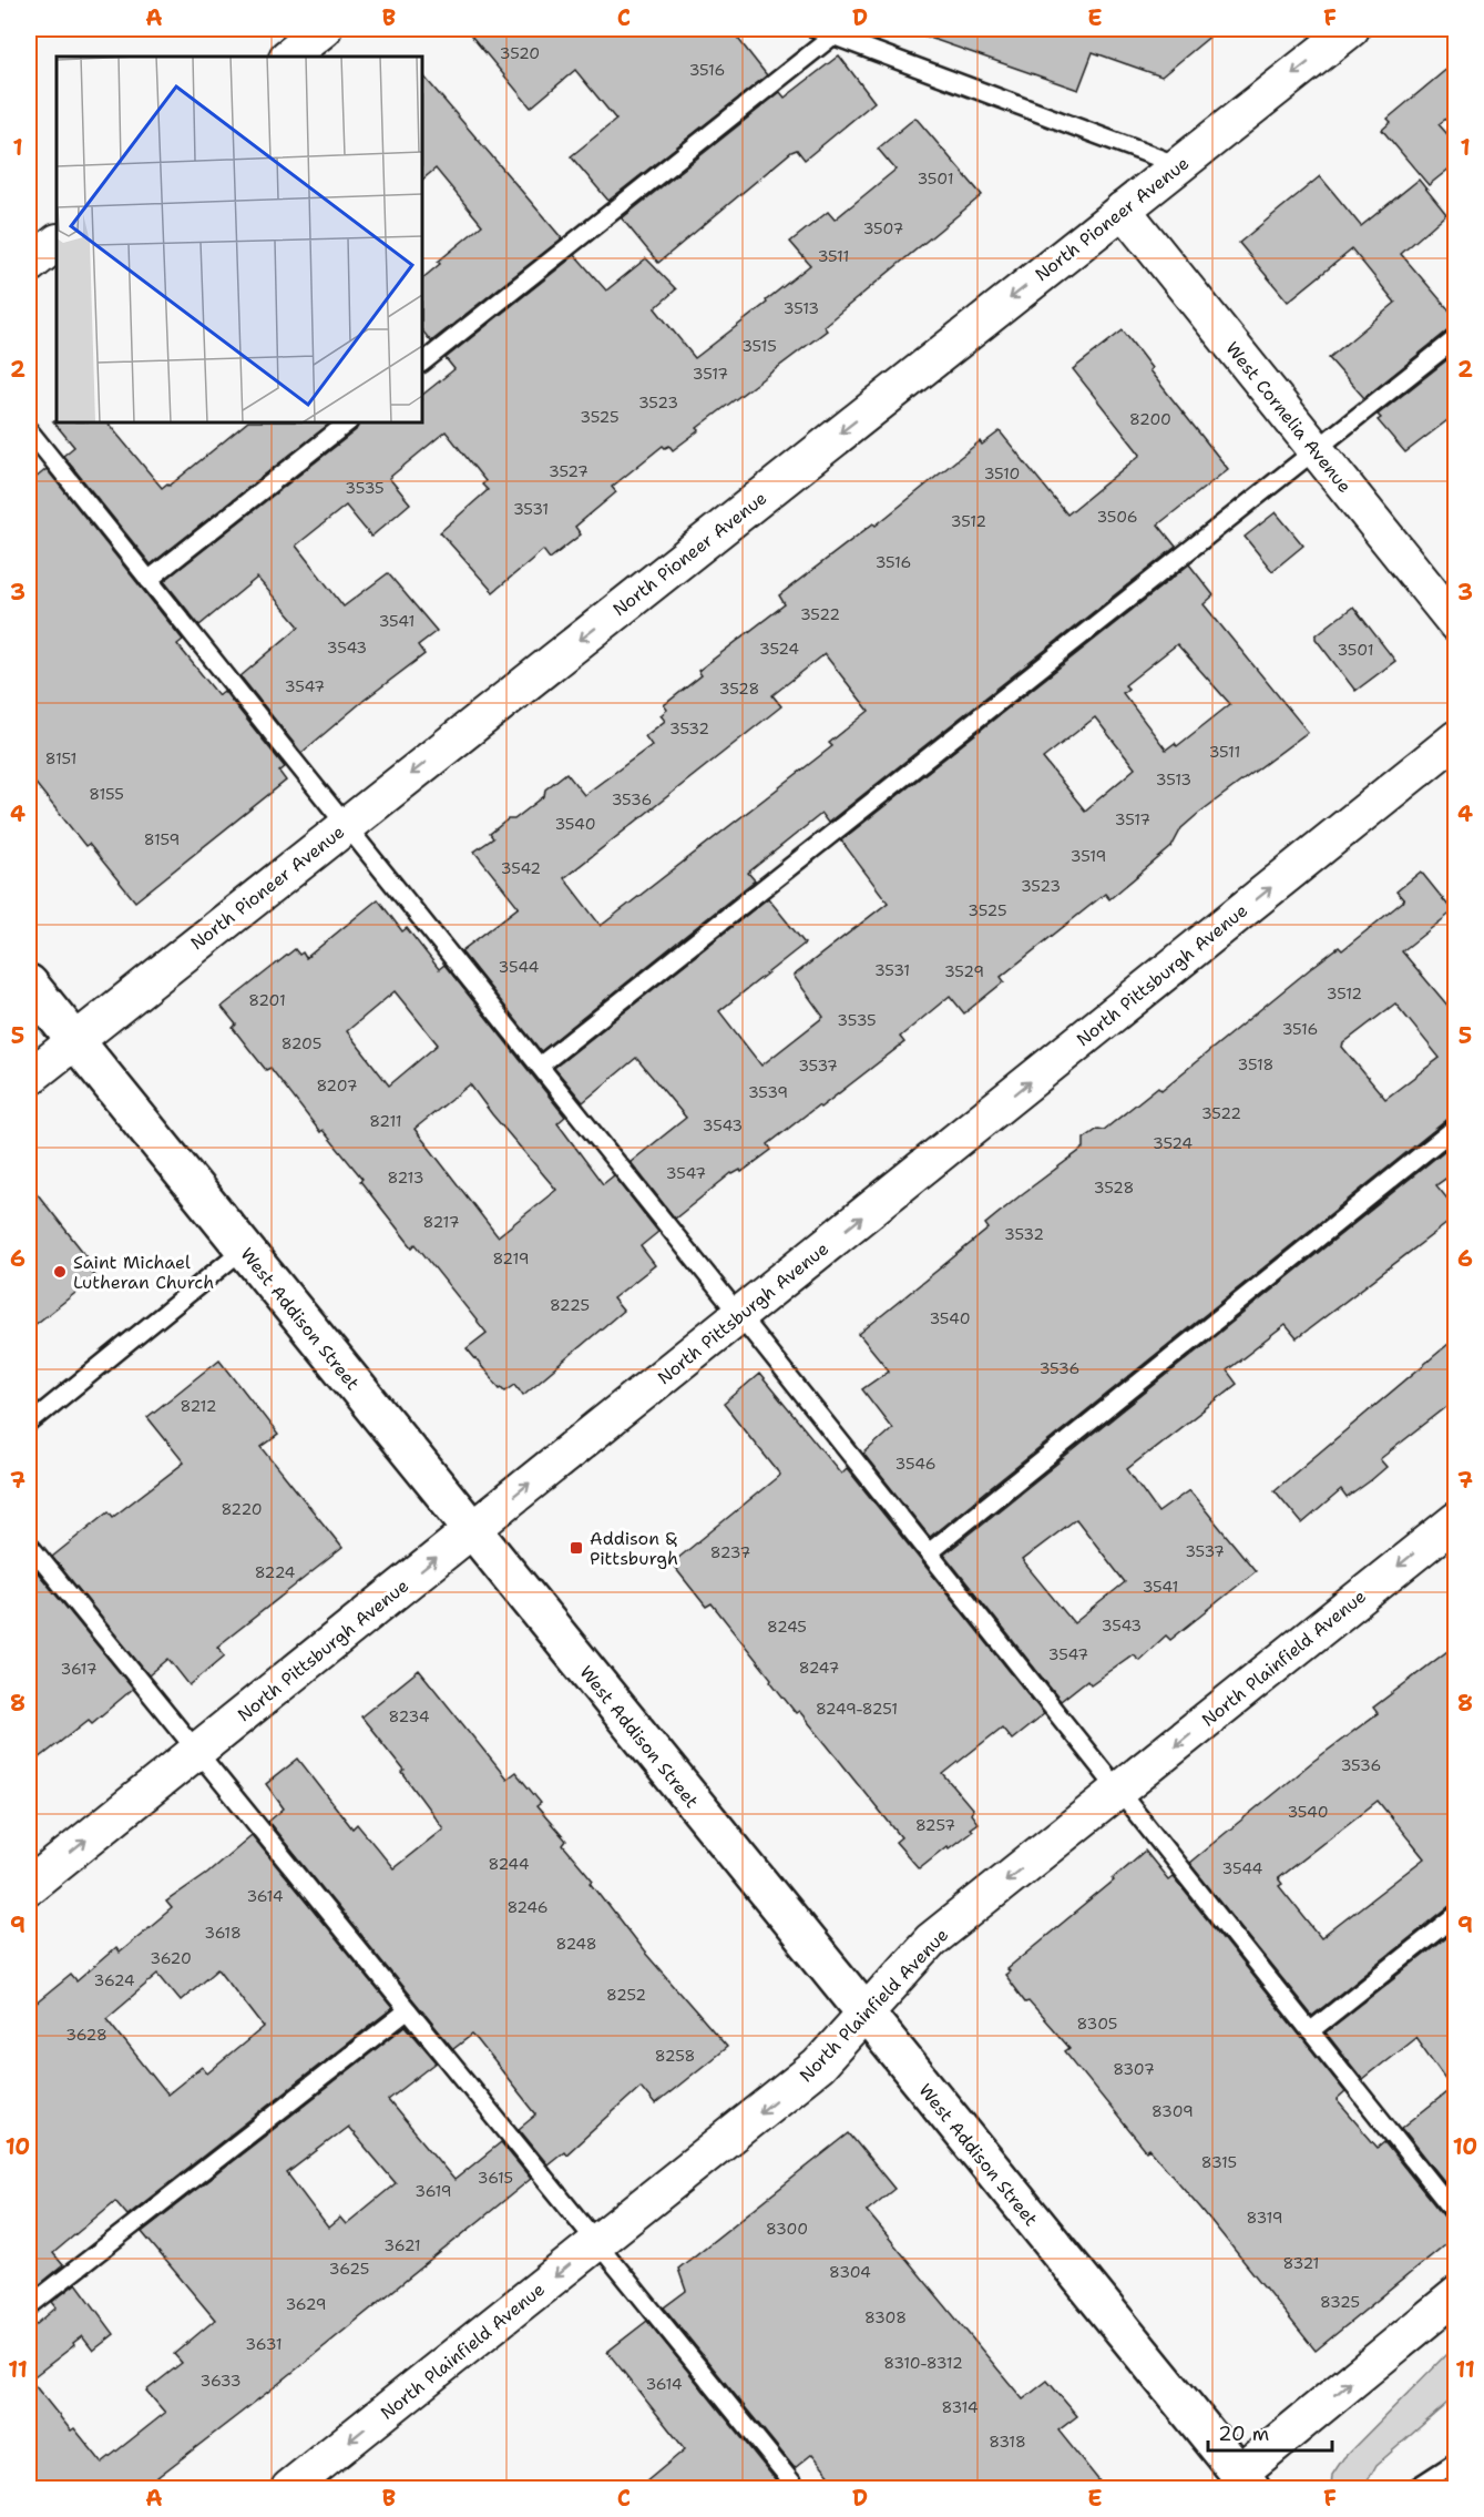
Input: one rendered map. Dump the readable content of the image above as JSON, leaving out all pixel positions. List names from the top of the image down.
{
  "streets": {
    "street": [
      "North Pioneer Avenue",
      "West Cornelia Avenue",
      "North Pittsburgh Avenue",
      "West Addison Street",
      "North Plainfield Avenue"
    ]
  },
  "crossings": [
    ["North Pioneer Avenue", "West Cornelia Avenue"],
    ["North Pioneer Avenue", "West Addison Street"],
    ["North Pittsburgh Avenue", "West Addison Street"],
    ["West Addison Street", "North Plainfield Avenue"]
  ],
  "one_way": ["North Pioneer Avenue", "North Pittsburgh Avenue", "North Plainfield Avenue"],
  "places": {
    "other": ["Saint Michael Lutheran Church"],
    "transit": ["Addison & Pittsburgh"]
  },
  "house_numbers": [
    "3520",
    "3516",
    "3501",
    "3507",
    "3511",
    "3513",
    "3515",
    "3517",
    "3523",
    "3525",
    "8200",
    "3527",
    "3510",
    "3535",
    "3531",
    "3506",
    "3512",
    "3516",
    "3522",
    "3541",
    "3543",
    "3524",
    "3501",
    "3547",
    "3528",
    "3532",
    "3511",
    "8151",
    "3513",
    "8155",
    "3536",
    "3517",
    "3540",
    "8159",
    "3519",
    "3542",
    "3523",
    "3525",
    "3544",
    "3531",
    "3529",
    "3512",
    "8201",
    "3535",
    "3516",
    "8205",
    "3518",
    "3537",
    "8207",
    "3539",
    "3522",
    "8211",
    "3543",
    "3524",
    "3547",
    "8213",
    "3528",
    "8217",
    "3532",
    "8219",
    "8225",
    "3540",
    "3536",
    "8212",
    "3546",
    "8220",
    "3537",
    "8237",
    "8224",
    "3541",
    "3543",
    "8245",
    "3547",
    "8247",
    "3617",
    "8249-8251",
    "8234",
    "3536",
    "3540",
    "8257",
    "8244",
    "3544",
    "3614",
    "8246",
    "3618",
    "8248",
    "3620",
    "3624",
    "8252",
    "8305",
    "3628",
    "8258",
    "8307",
    "8309",
    "8315",
    "3615",
    "3619",
    "8319",
    "8300",
    "3621",
    "8321",
    "3625",
    "8304",
    "8325",
    "3629",
    "8308",
    "3631",
    "8310-8312",
    "3633",
    "3614",
    "8314",
    "8318"
  ],
  "scale_bar": "20 m",
  "grid": {
    "columns": [
      "A",
      "B",
      "C",
      "D",
      "E",
      "F"
    ],
    "rows": [
      "1",
      "2",
      "3",
      "4",
      "5",
      "6",
      "7",
      "8",
      "9",
      "10",
      "11"
    ]
  }
}
